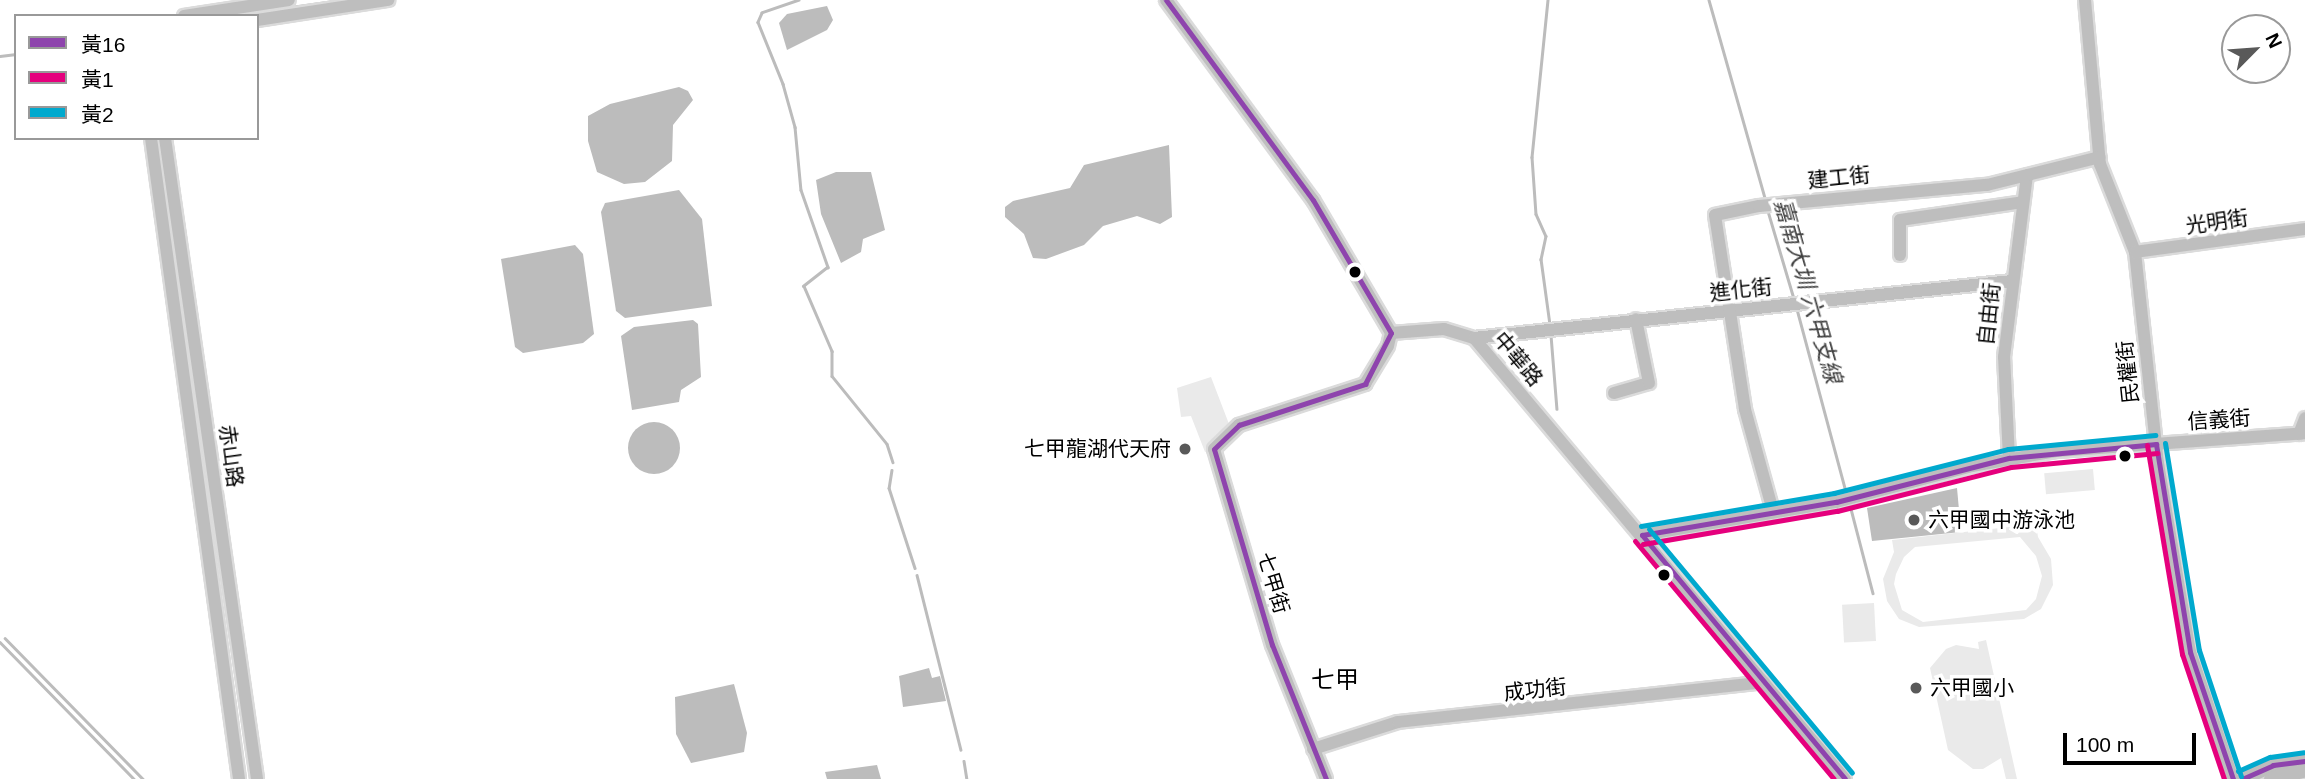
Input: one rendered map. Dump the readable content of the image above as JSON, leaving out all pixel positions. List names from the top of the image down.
{
  "streets": {
    "street": [
      "建工街",
      "光明街",
      "進化街",
      "自由街",
      "中華路",
      "民權街",
      "信義街",
      "赤山路",
      "七甲街",
      "成功街"
    ]
  },
  "crossings": [
    ["建工街", "進化街"],
    ["建工街", "自由街"],
    ["建工街", "民權街"],
    ["建工街", "信義街"],
    ["光明街", "民權街"],
    ["進化街", "自由街"],
    ["進化街", "中華路"],
    ["自由街", "信義街"],
    ["中華路", "信義街"],
    ["中華路", "七甲街"],
    ["中華路", "成功街"],
    ["民權街", "信義街"],
    ["七甲街", "成功街"]
  ],
  "districts": ["七甲"],
  "water": ["嘉南大圳 六甲支線"],
  "places": ["七甲龍湖代天府", "六甲國中游泳池", "六甲國小"],
  "lines": ["transit line 黃16", "transit line 黃2", "transit line 黃1"],
  "legend": ["黃16", "黃1", "黃2"],
  "scale_bar": "100 m",
  "north": "top right"
}
